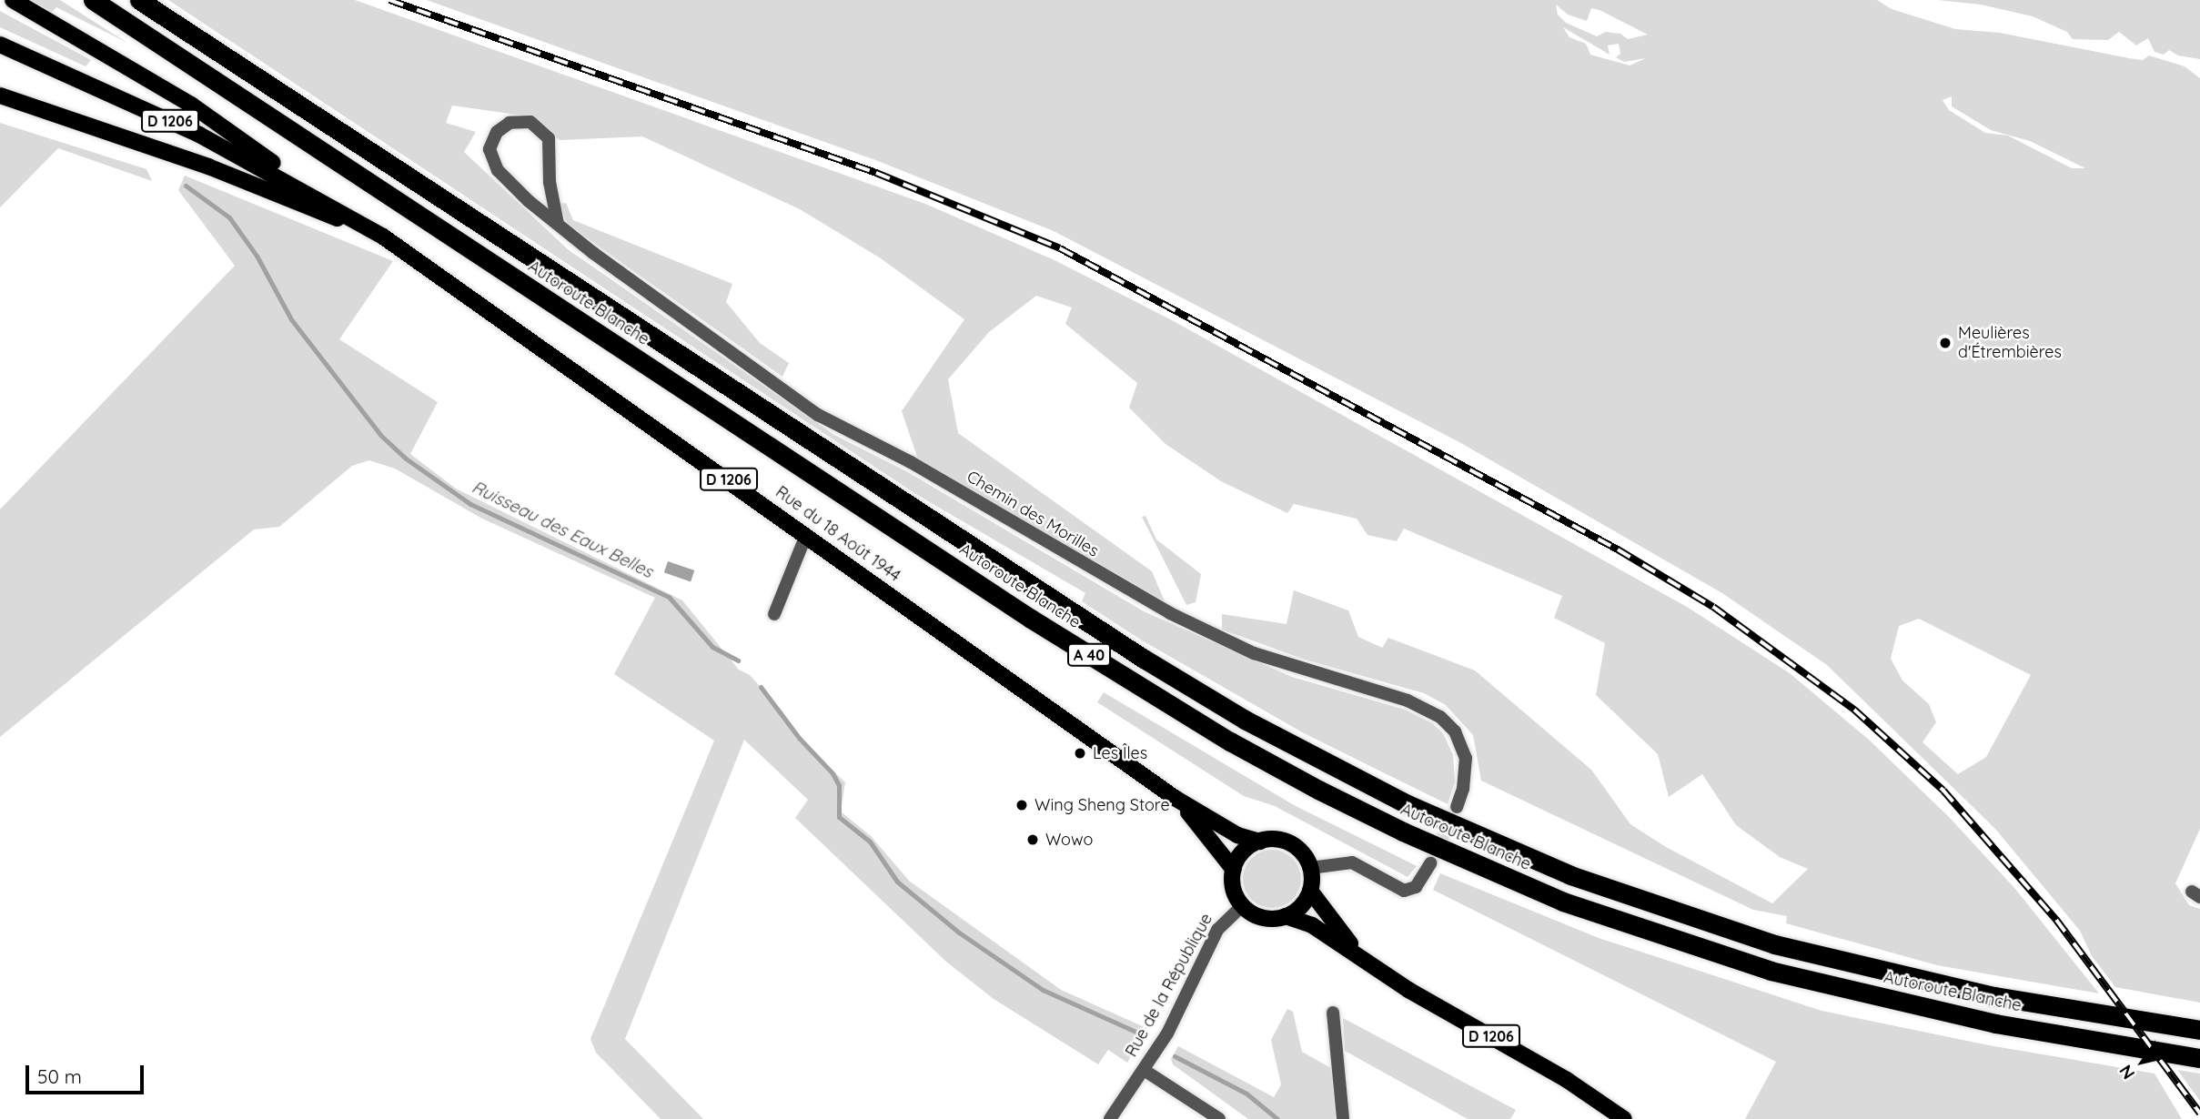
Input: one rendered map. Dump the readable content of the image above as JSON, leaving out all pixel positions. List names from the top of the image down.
{
  "streets": {
    "highway": ["Autoroute Blanche", "A 40"],
    "main road": ["D 1206", "Rue du 18 Août 1944"],
    "street": ["Chemin des Morilles", "Rue de la République"]
  },
  "crossings": [
    ["D 1206", "Rue du 18 Août 1944"],
    ["D 1206", "Rue de la République"],
    ["Rue du 18 Août 1944", "Rue de la République"]
  ],
  "water": ["Ruisseau des Eaux Belles"],
  "places": [
    "Meulières d'Étrembières",
    "Les Îles",
    "Wing Sheng Store",
    "Wowo"
  ],
  "scale_bar": "50 m",
  "north": "bottom left"
}
